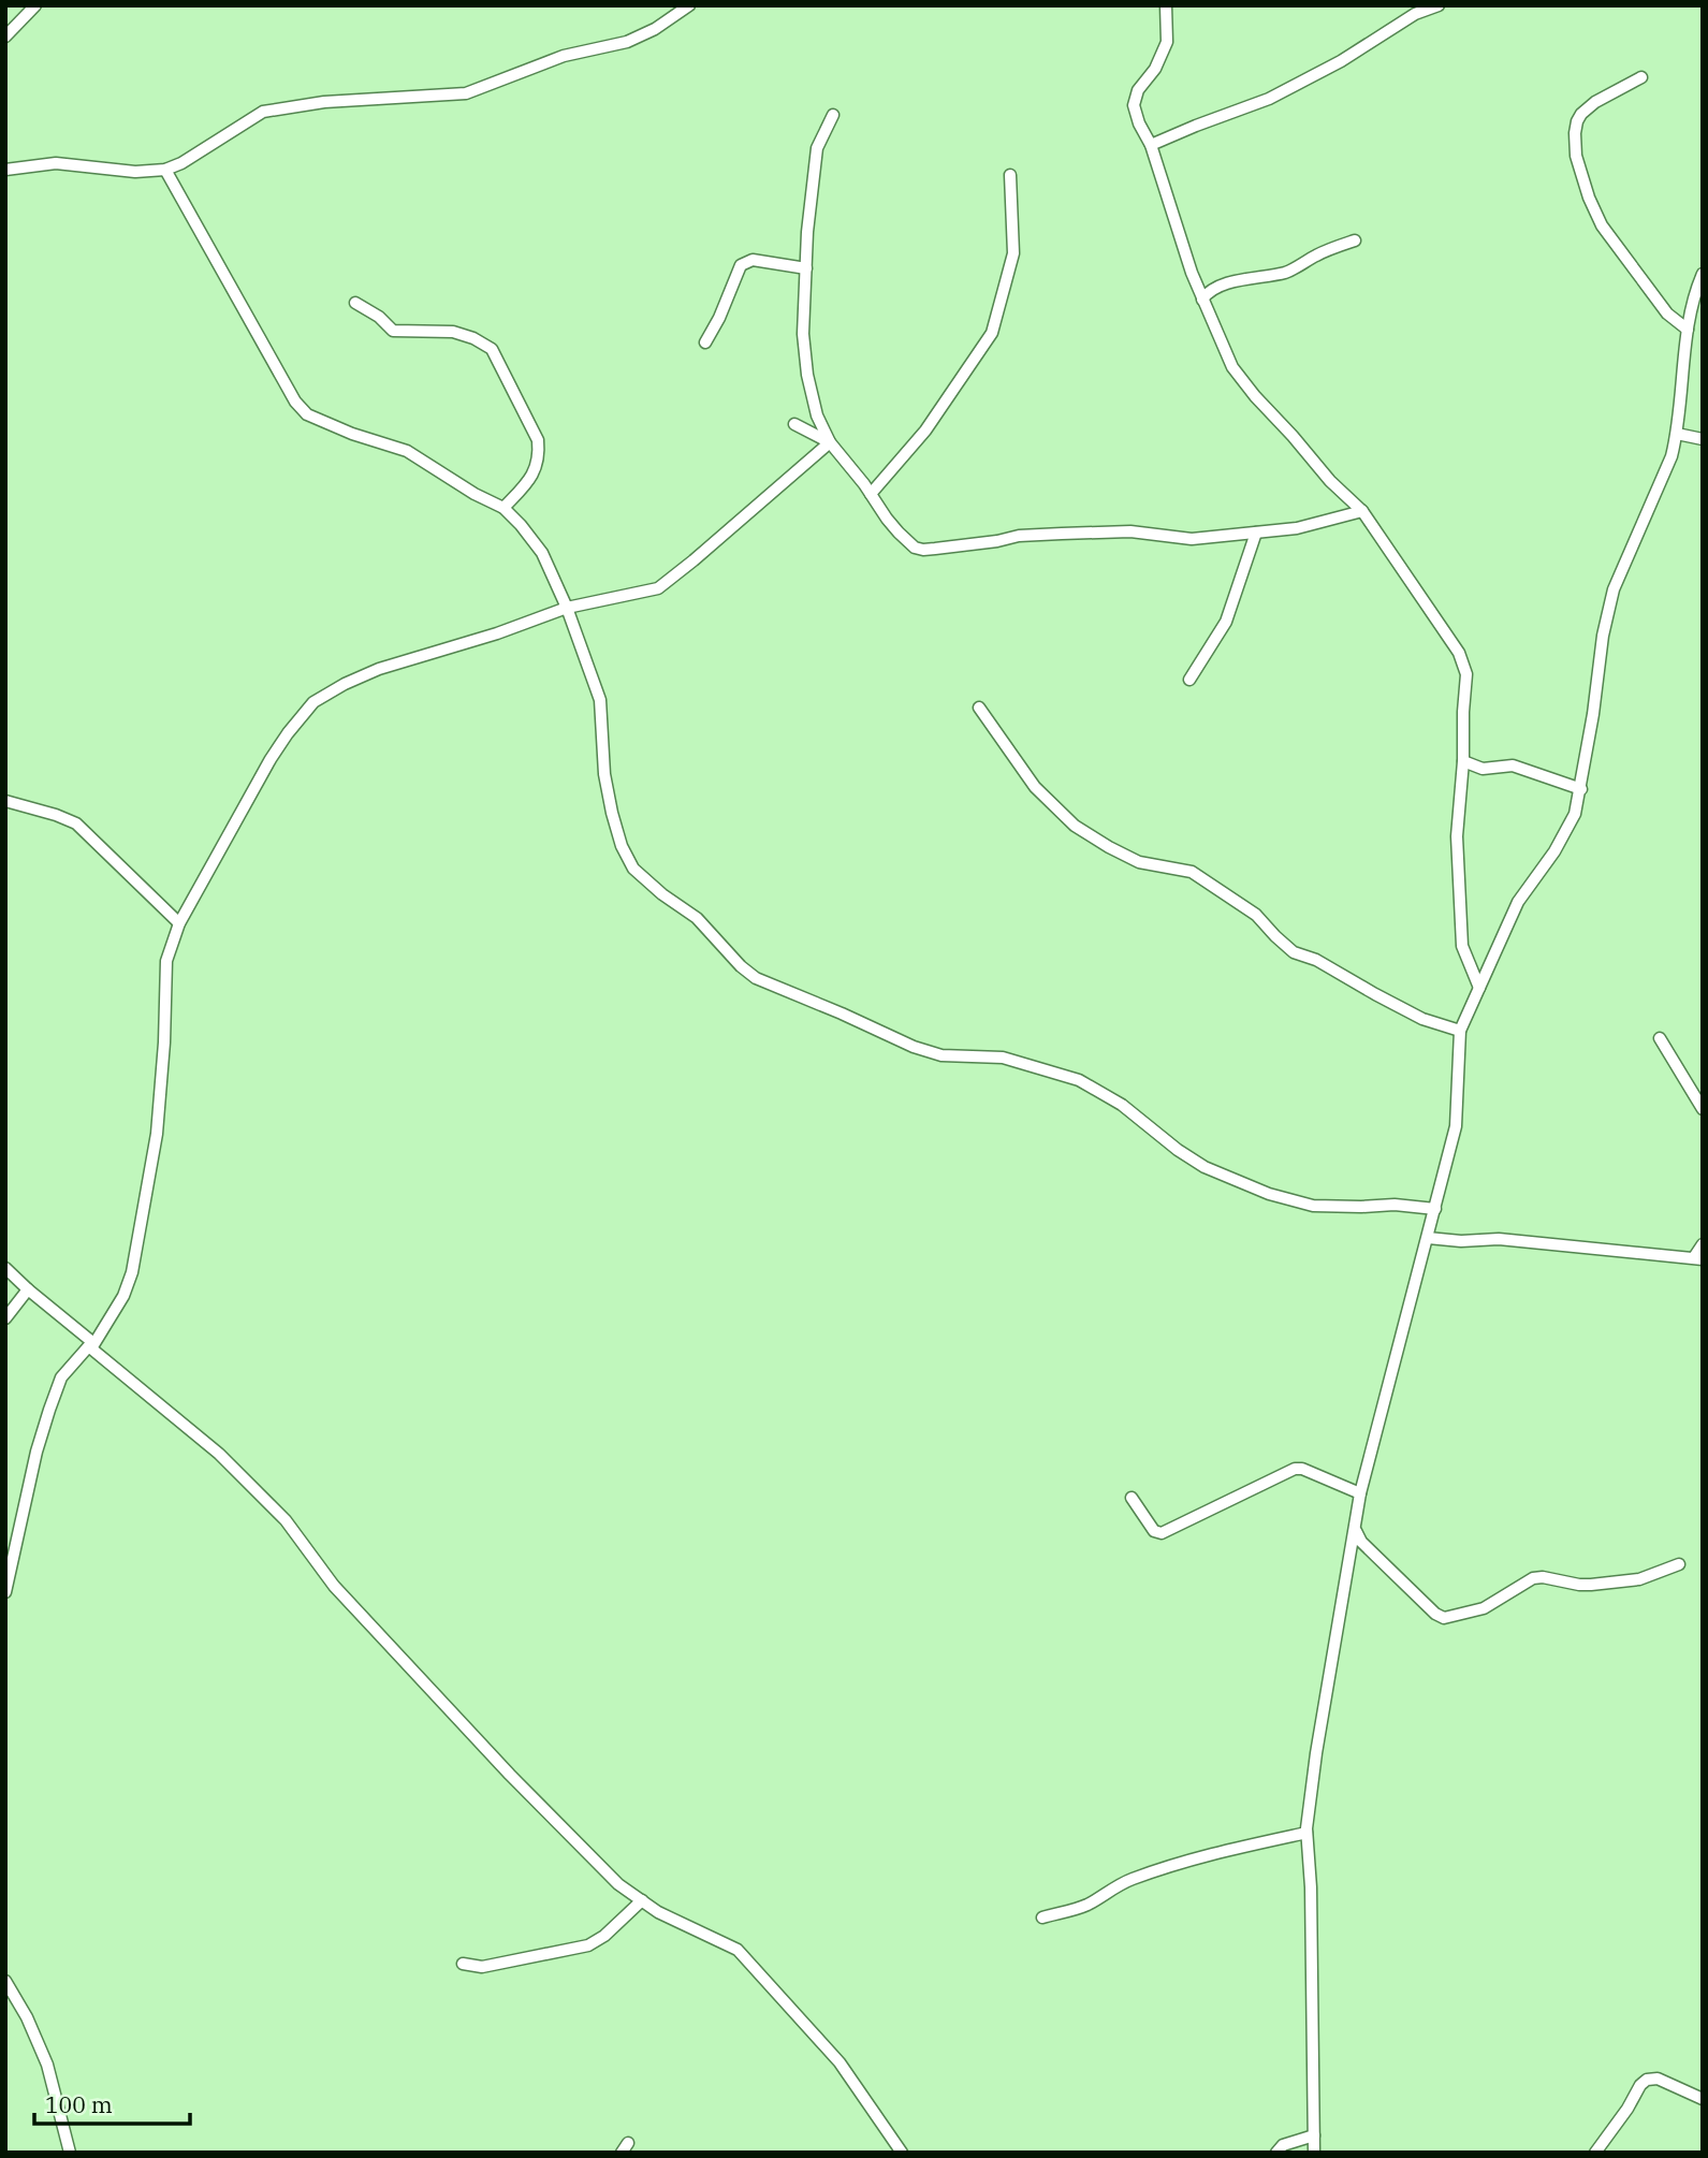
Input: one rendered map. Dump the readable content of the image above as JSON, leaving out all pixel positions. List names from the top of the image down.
{
  "scale_bar": "100 m"
}
